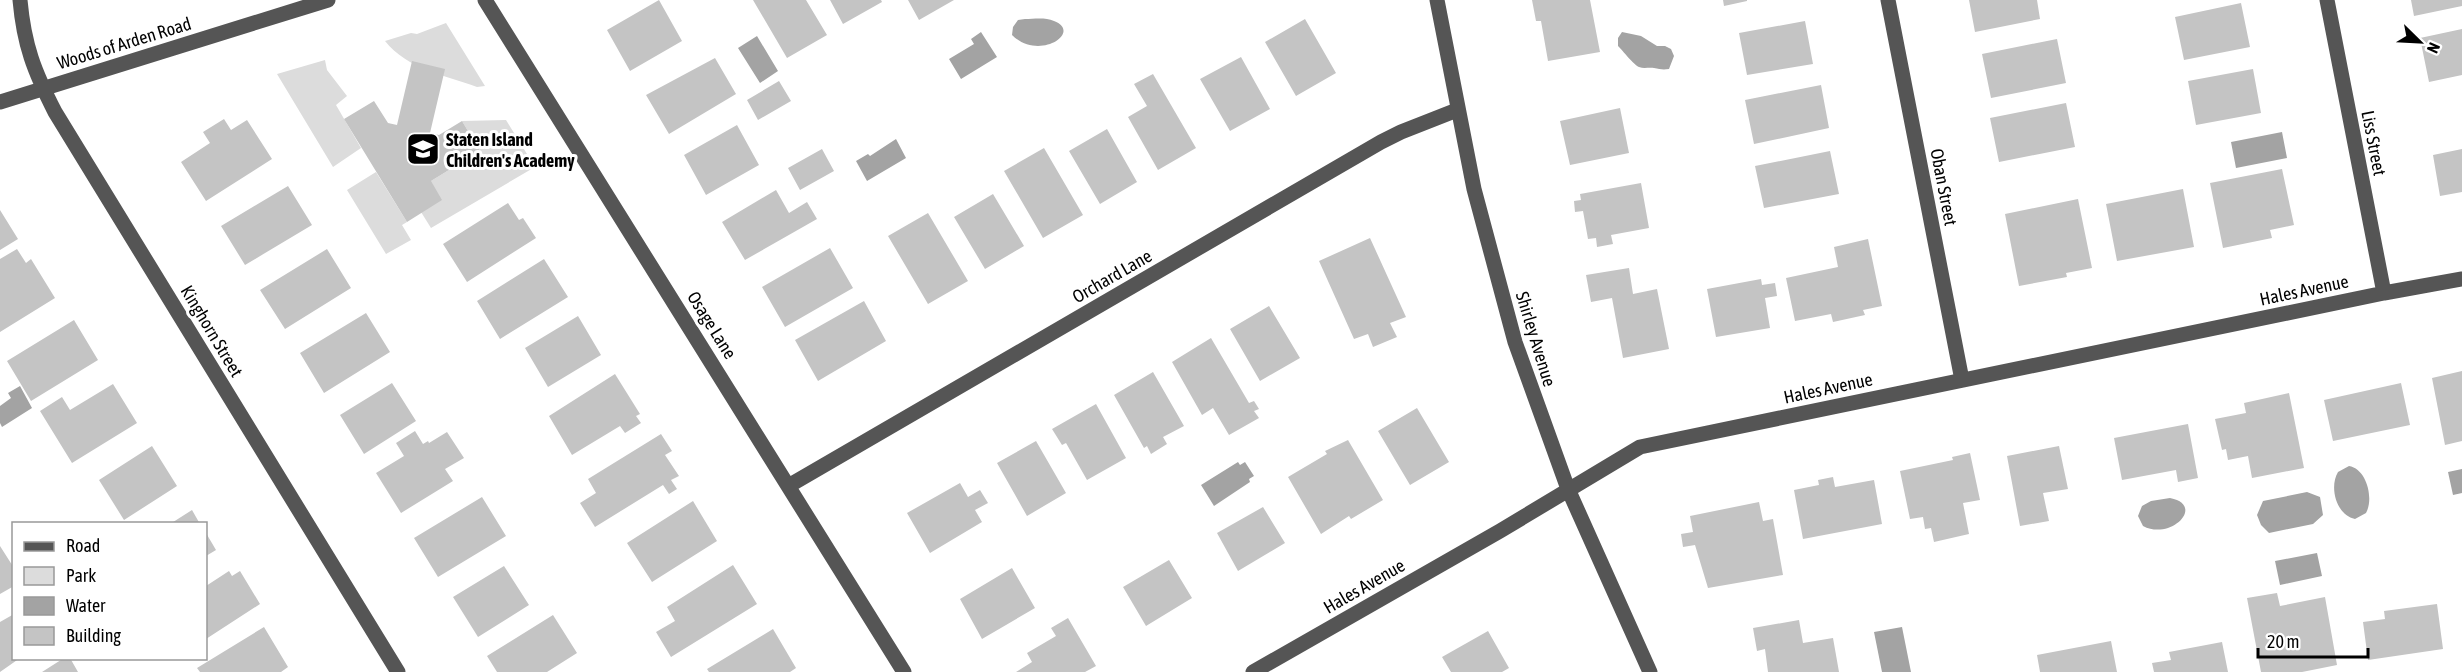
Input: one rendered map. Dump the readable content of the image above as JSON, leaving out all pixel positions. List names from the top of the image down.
{
  "streets": {
    "street": [
      "Woods of Arden Road",
      "Liss Street",
      "Oban Street",
      "Orchard Lane",
      "Hales Avenue",
      "Osage Lane",
      "Kinghorn Street",
      "Shirley Avenue"
    ]
  },
  "crossings": [
    ["Woods of Arden Road", "Kinghorn Street"],
    ["Liss Street", "Hales Avenue"],
    ["Oban Street", "Hales Avenue"],
    ["Orchard Lane", "Osage Lane"],
    ["Orchard Lane", "Shirley Avenue"],
    ["Hales Avenue", "Shirley Avenue"]
  ],
  "places": {
    "school or university": ["Staten Island Children's Academy"]
  },
  "legend": [
    "Road",
    "Park",
    "Water",
    "Building"
  ],
  "scale_bar": "20 m",
  "north": "bottom right"
}
